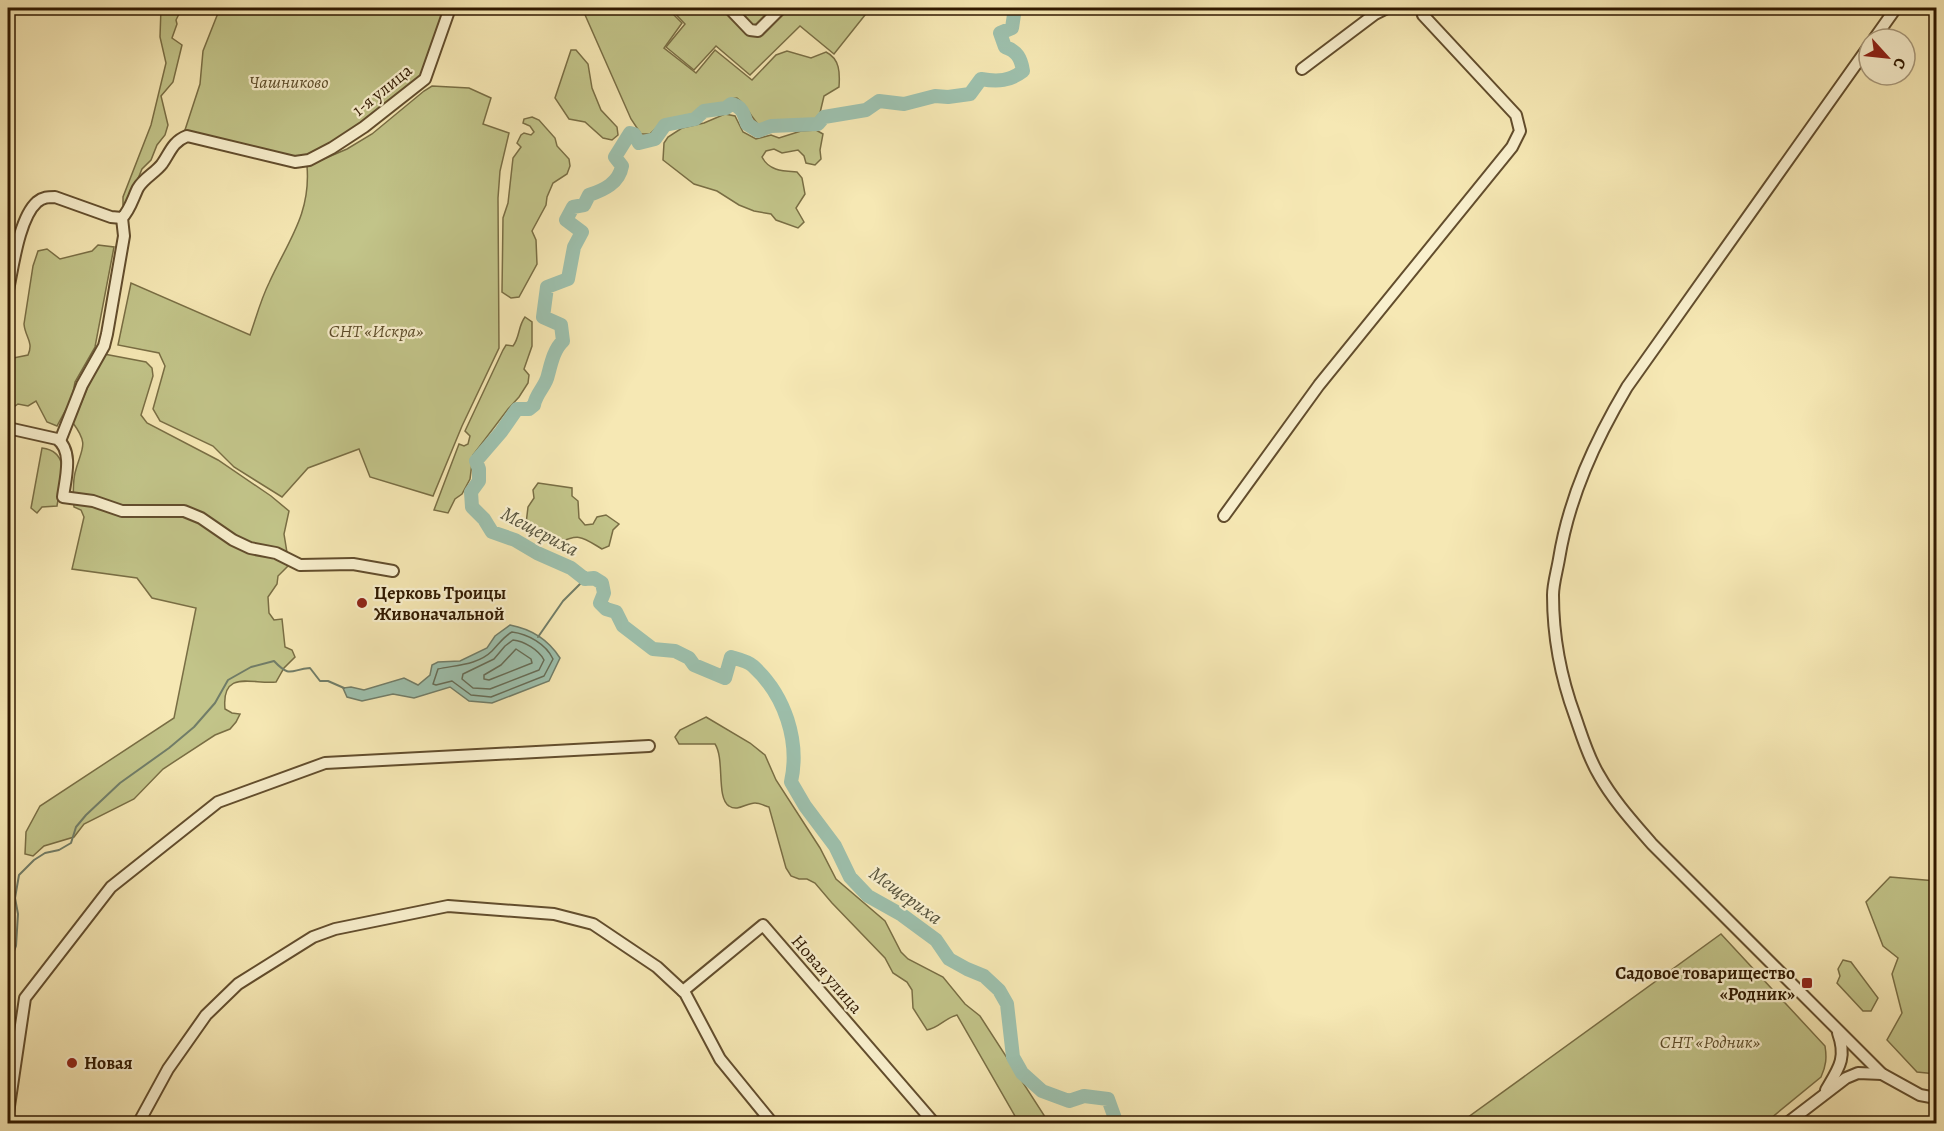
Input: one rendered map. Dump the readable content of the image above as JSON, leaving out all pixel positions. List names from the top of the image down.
{
  "streets": {
    "street": ["1-я улица", "Новая улица"]
  },
  "water": ["Мещериха"],
  "parks": ["Чашниково", "СНТ «Искра»", "СНТ «Родник»"],
  "places": {
    "other": ["Церковь Троицы Живоначальной", "Новая"],
    "transit": ["Садовое товарищество «Родник»"]
  },
  "north": "bottom right"
}
